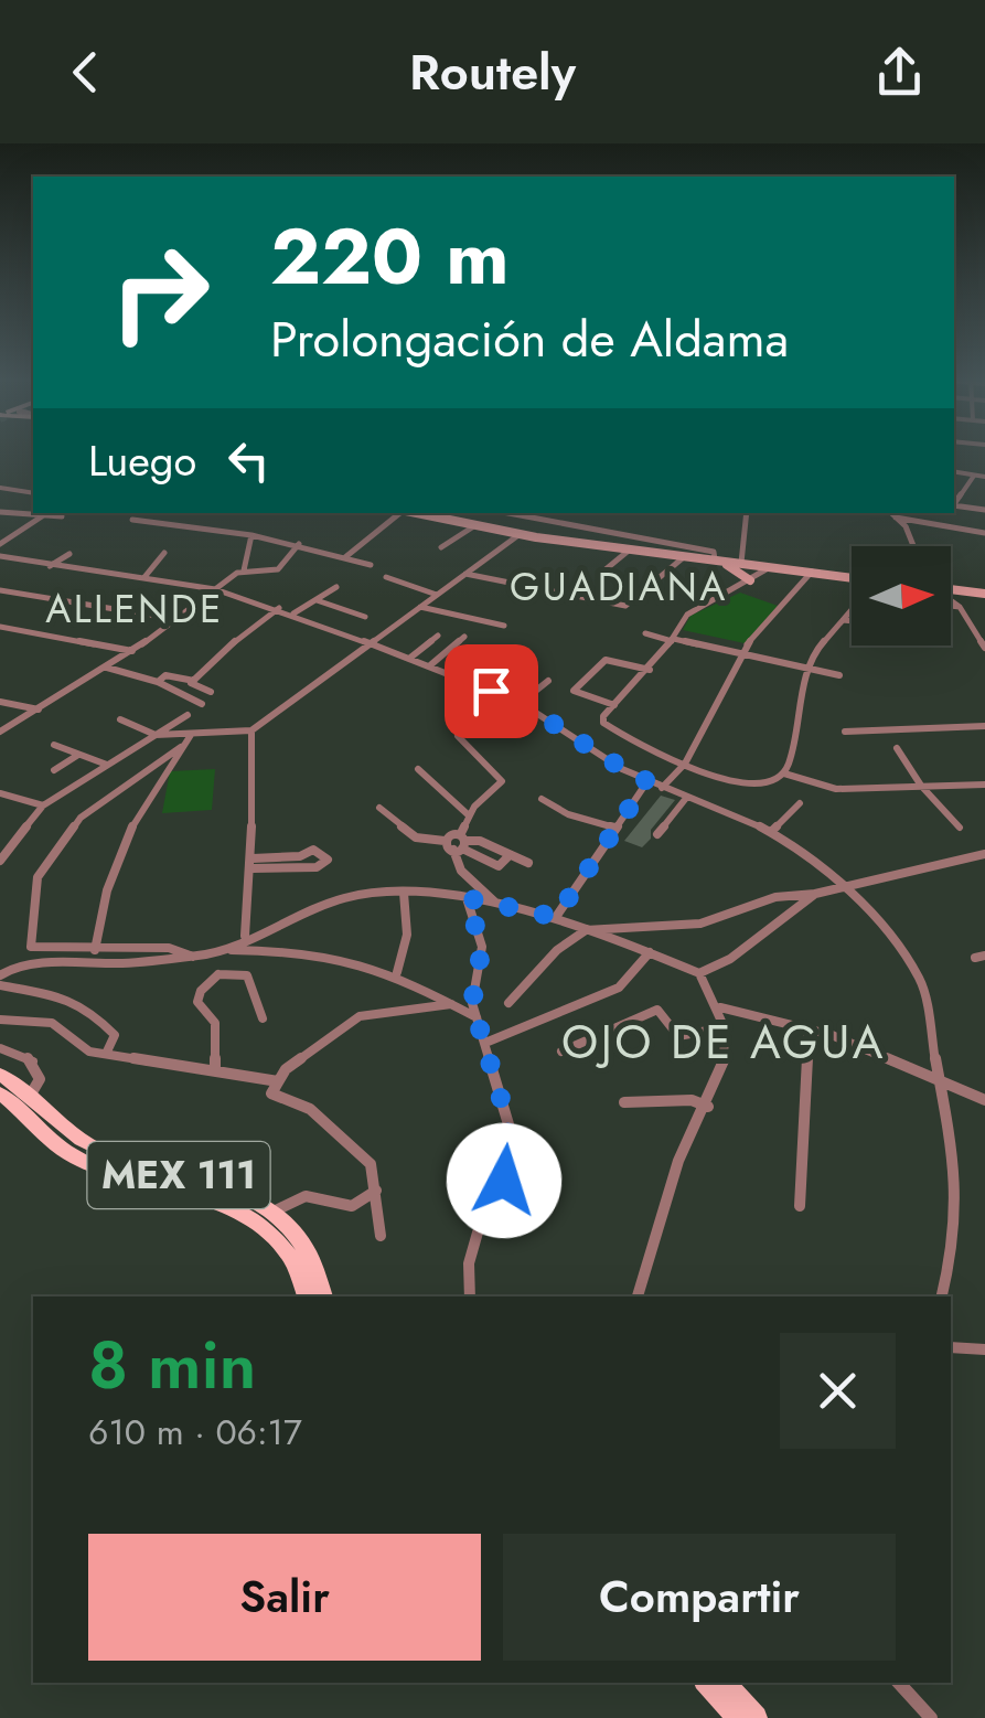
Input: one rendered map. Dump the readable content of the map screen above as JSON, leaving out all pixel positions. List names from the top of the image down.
{
  "streets": {
    "main road": ["MEX 111"]
  },
  "districts": ["GUADIANA", "ALLENDE", "OJO DE AGUA"],
  "north": "right",
  "page": {
    "header": "Routely",
    "turn": ["220 m", "Prolongación de Aldama"],
    "then": "Luego",
    "heading": ["8 min", "610 m · 06:17"],
    "buttons": ["Salir", "Compartir"]
  }
}
